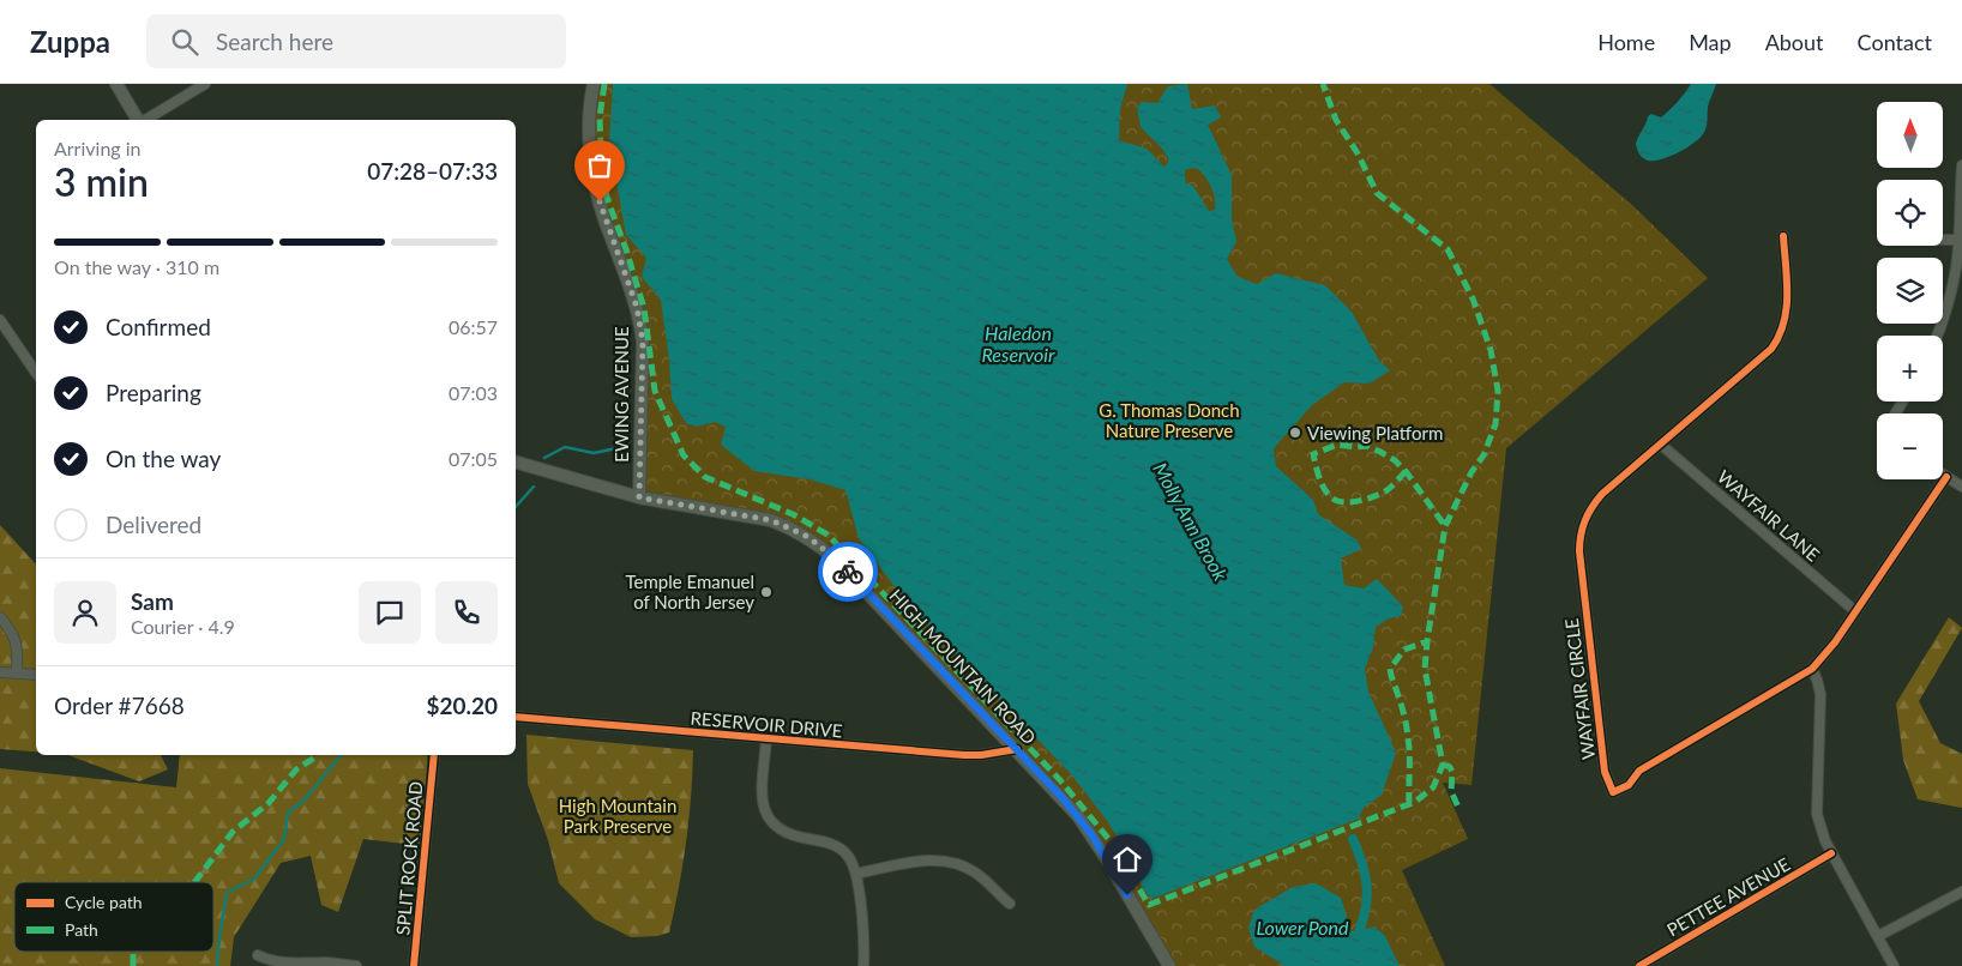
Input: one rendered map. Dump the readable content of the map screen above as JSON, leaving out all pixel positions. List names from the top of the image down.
{
  "streets": {
    "main road": ["EWING AVENUE", "HIGH MOUNTAIN ROAD"],
    "street": [
      "WAYFAIR LANE",
      "WAYFAIR CIRCLE",
      "RESERVOIR DRIVE",
      "SPLIT ROCK ROAD",
      "PETTEE AVENUE"
    ]
  },
  "crossings": [
    ["EWING AVENUE", "HIGH MOUNTAIN ROAD"],
    ["WAYFAIR LANE", "WAYFAIR CIRCLE"],
    ["HIGH MOUNTAIN ROAD", "RESERVOIR DRIVE"]
  ],
  "water": ["Haledon Reservoir", "Molly Ann Brook", "Lower Pond"],
  "parks": ["G. Thomas Donch Nature Preserve", "High Mountain Park Preserve"],
  "places": ["Viewing Platform", "Temple Emanuel of North Jersey"],
  "legend": ["Cycle path", "Path"],
  "north": "top",
  "page": {
    "header": "Zuppa",
    "search": "Search here",
    "nav": [
      "Home",
      "Map",
      "About",
      "Contact"
    ],
    "map_buttons": ["+", "−"],
    "heading": ["3 min", "Arriving in", "07:28–07:33"],
    "panel": [
      "Sam",
      "Courier · 4.9",
      "Order #7668",
      "$20.20"
    ],
    "bar": "On the way · 310 m",
    "list": [
      ["Confirmed", "06:57"],
      ["Preparing", "07:03"],
      ["On the way", "07:05"],
      "Delivered"
    ]
  }
}
